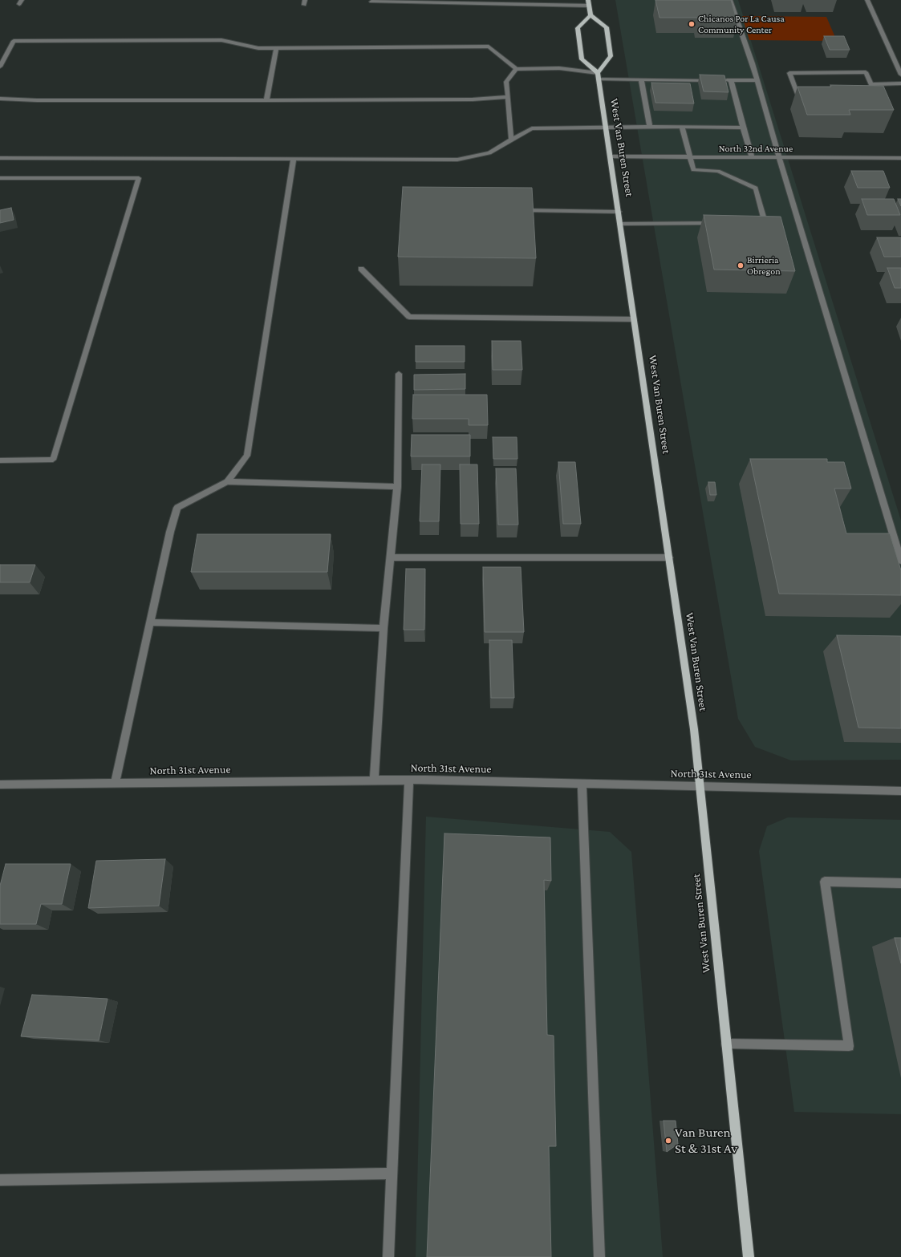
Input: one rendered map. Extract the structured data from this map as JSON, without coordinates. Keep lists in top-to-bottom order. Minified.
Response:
{"streets":{"main road":["West Van Buren Street"],"street":["North 32nd Avenue","North 31st Avenue"]},"crossings":[["West Van Buren Street","North 32nd Avenue"],["West Van Buren Street","North 31st Avenue"]],"places":["Chicanos Por La Causa Community Center","Birrieria Obregon","Van Buren St & 31st Av"]}
